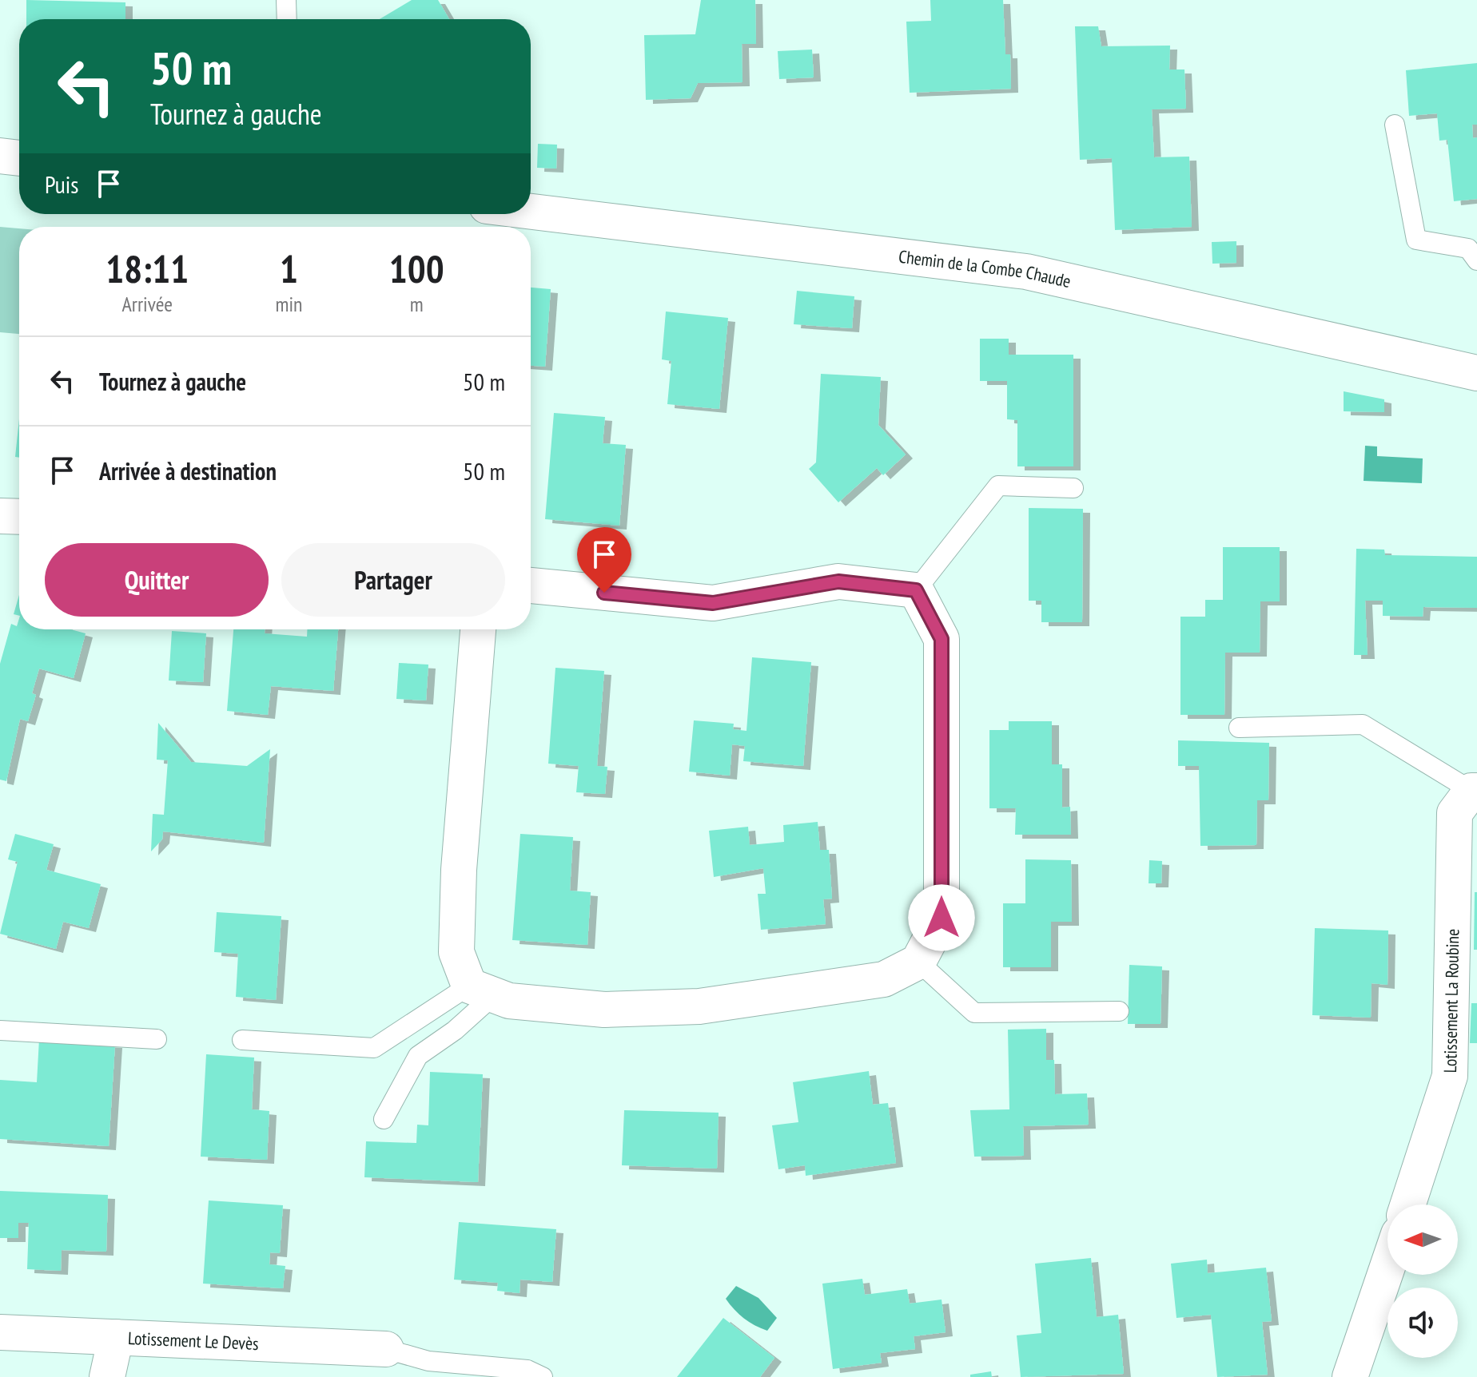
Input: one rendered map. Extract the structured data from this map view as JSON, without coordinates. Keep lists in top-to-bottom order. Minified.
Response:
{"streets":{"street":["Chemin de la Combe Chaude","Lotissement La Roubine","Lotissement Le Devès"]},"north":"left","page":{"turn":["50 m","Tournez à gauche"],"then":"Puis","eta":["18:11","Arrivée","1","min","100","m"],"list":[{"name":"Tournez à gauche","value":"50 m"},{"name":"Arrivée à destination","value":"50 m"}],"buttons":["Quitter","Partager"]}}
